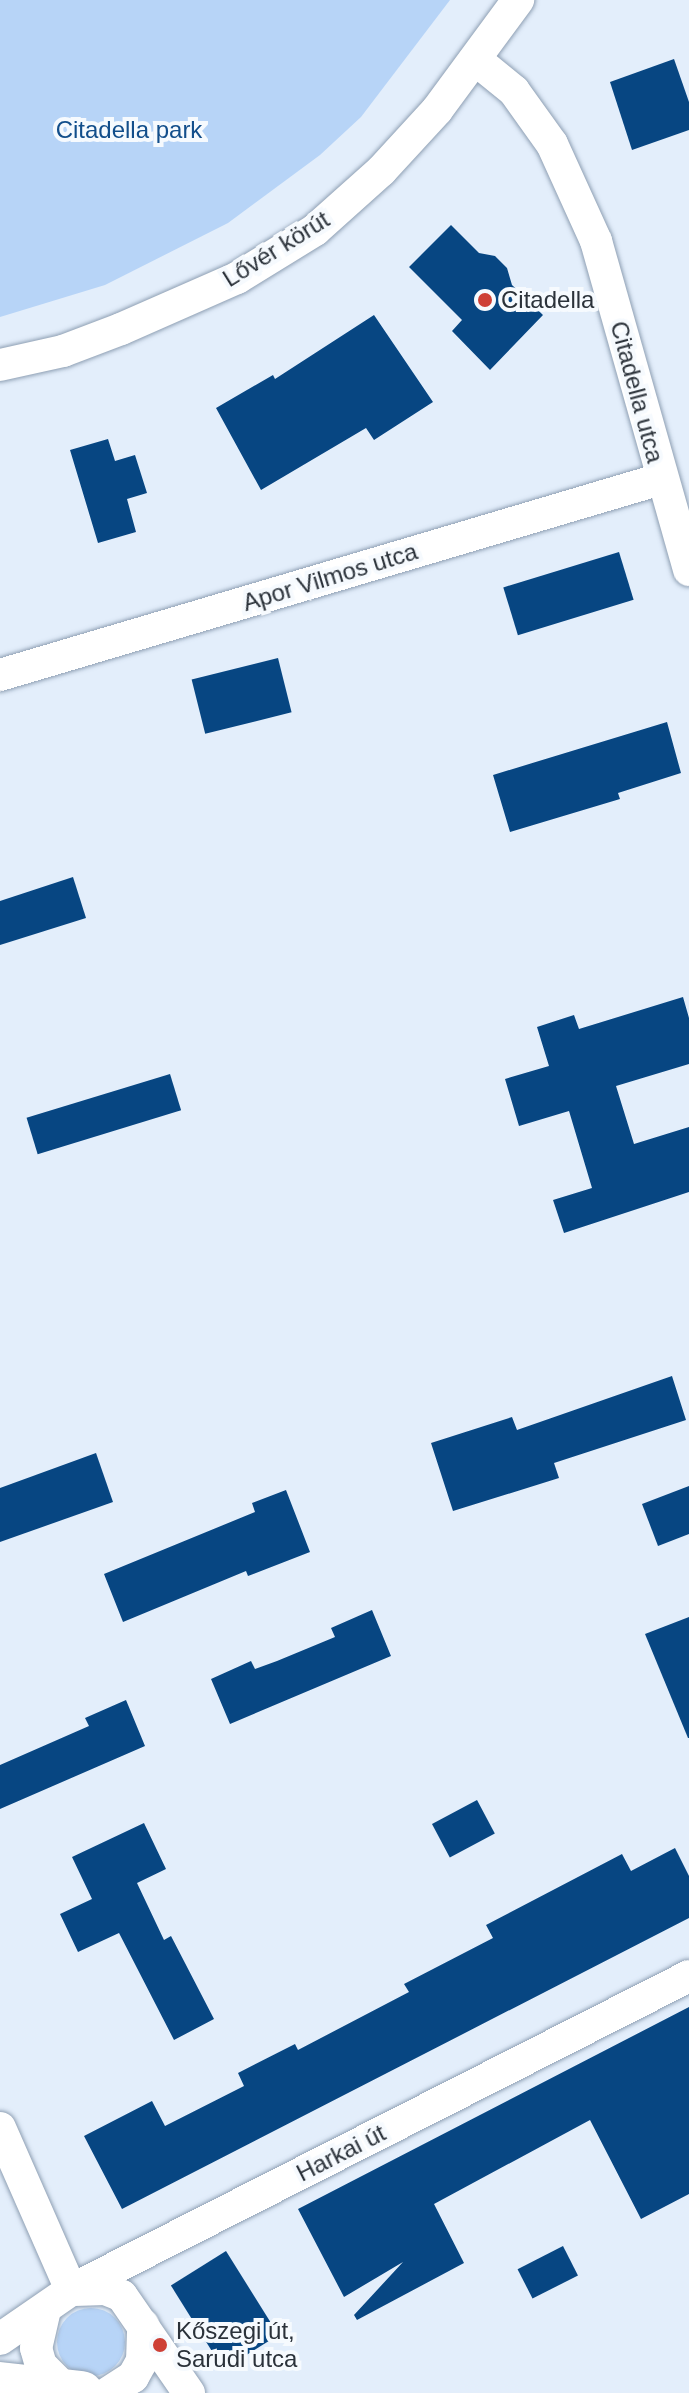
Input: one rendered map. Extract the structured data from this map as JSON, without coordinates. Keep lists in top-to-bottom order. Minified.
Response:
{"streets":{"street":["Lővér körút","Citadella utca","Apor Vilmos utca","Harkai út"]},"crossings":[["Lővér körút","Citadella utca"],["Citadella utca","Apor Vilmos utca"]],"parks":["Citadella park"],"places":["Citadella","Kőszegi út, Sarudi utca"]}
